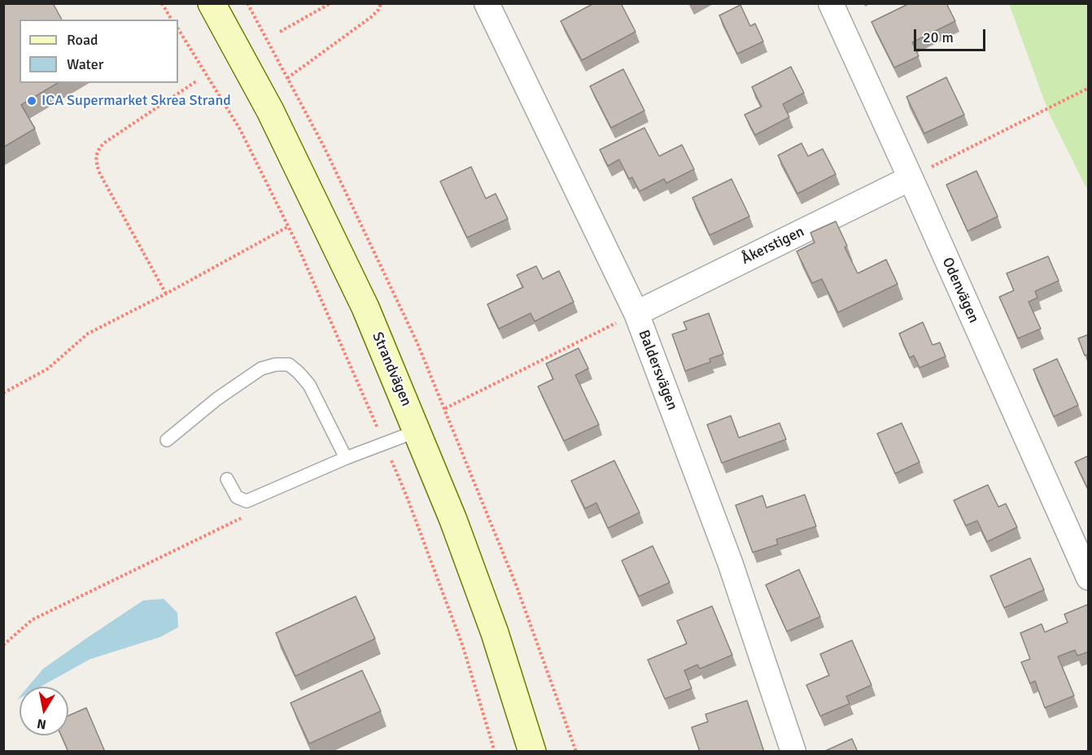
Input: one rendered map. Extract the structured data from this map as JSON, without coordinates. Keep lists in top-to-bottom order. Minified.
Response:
{"streets":{"street":["Åkerstigen","Odenvägen","Strandvägen","Baldersvägen"]},"crossings":[["Åkerstigen","Odenvägen"],["Åkerstigen","Baldersvägen"]],"places":["ICA Supermarket Skrea Strand"],"legend":["Road","Water"],"scale_bar":"20 m","north":"bottom"}
